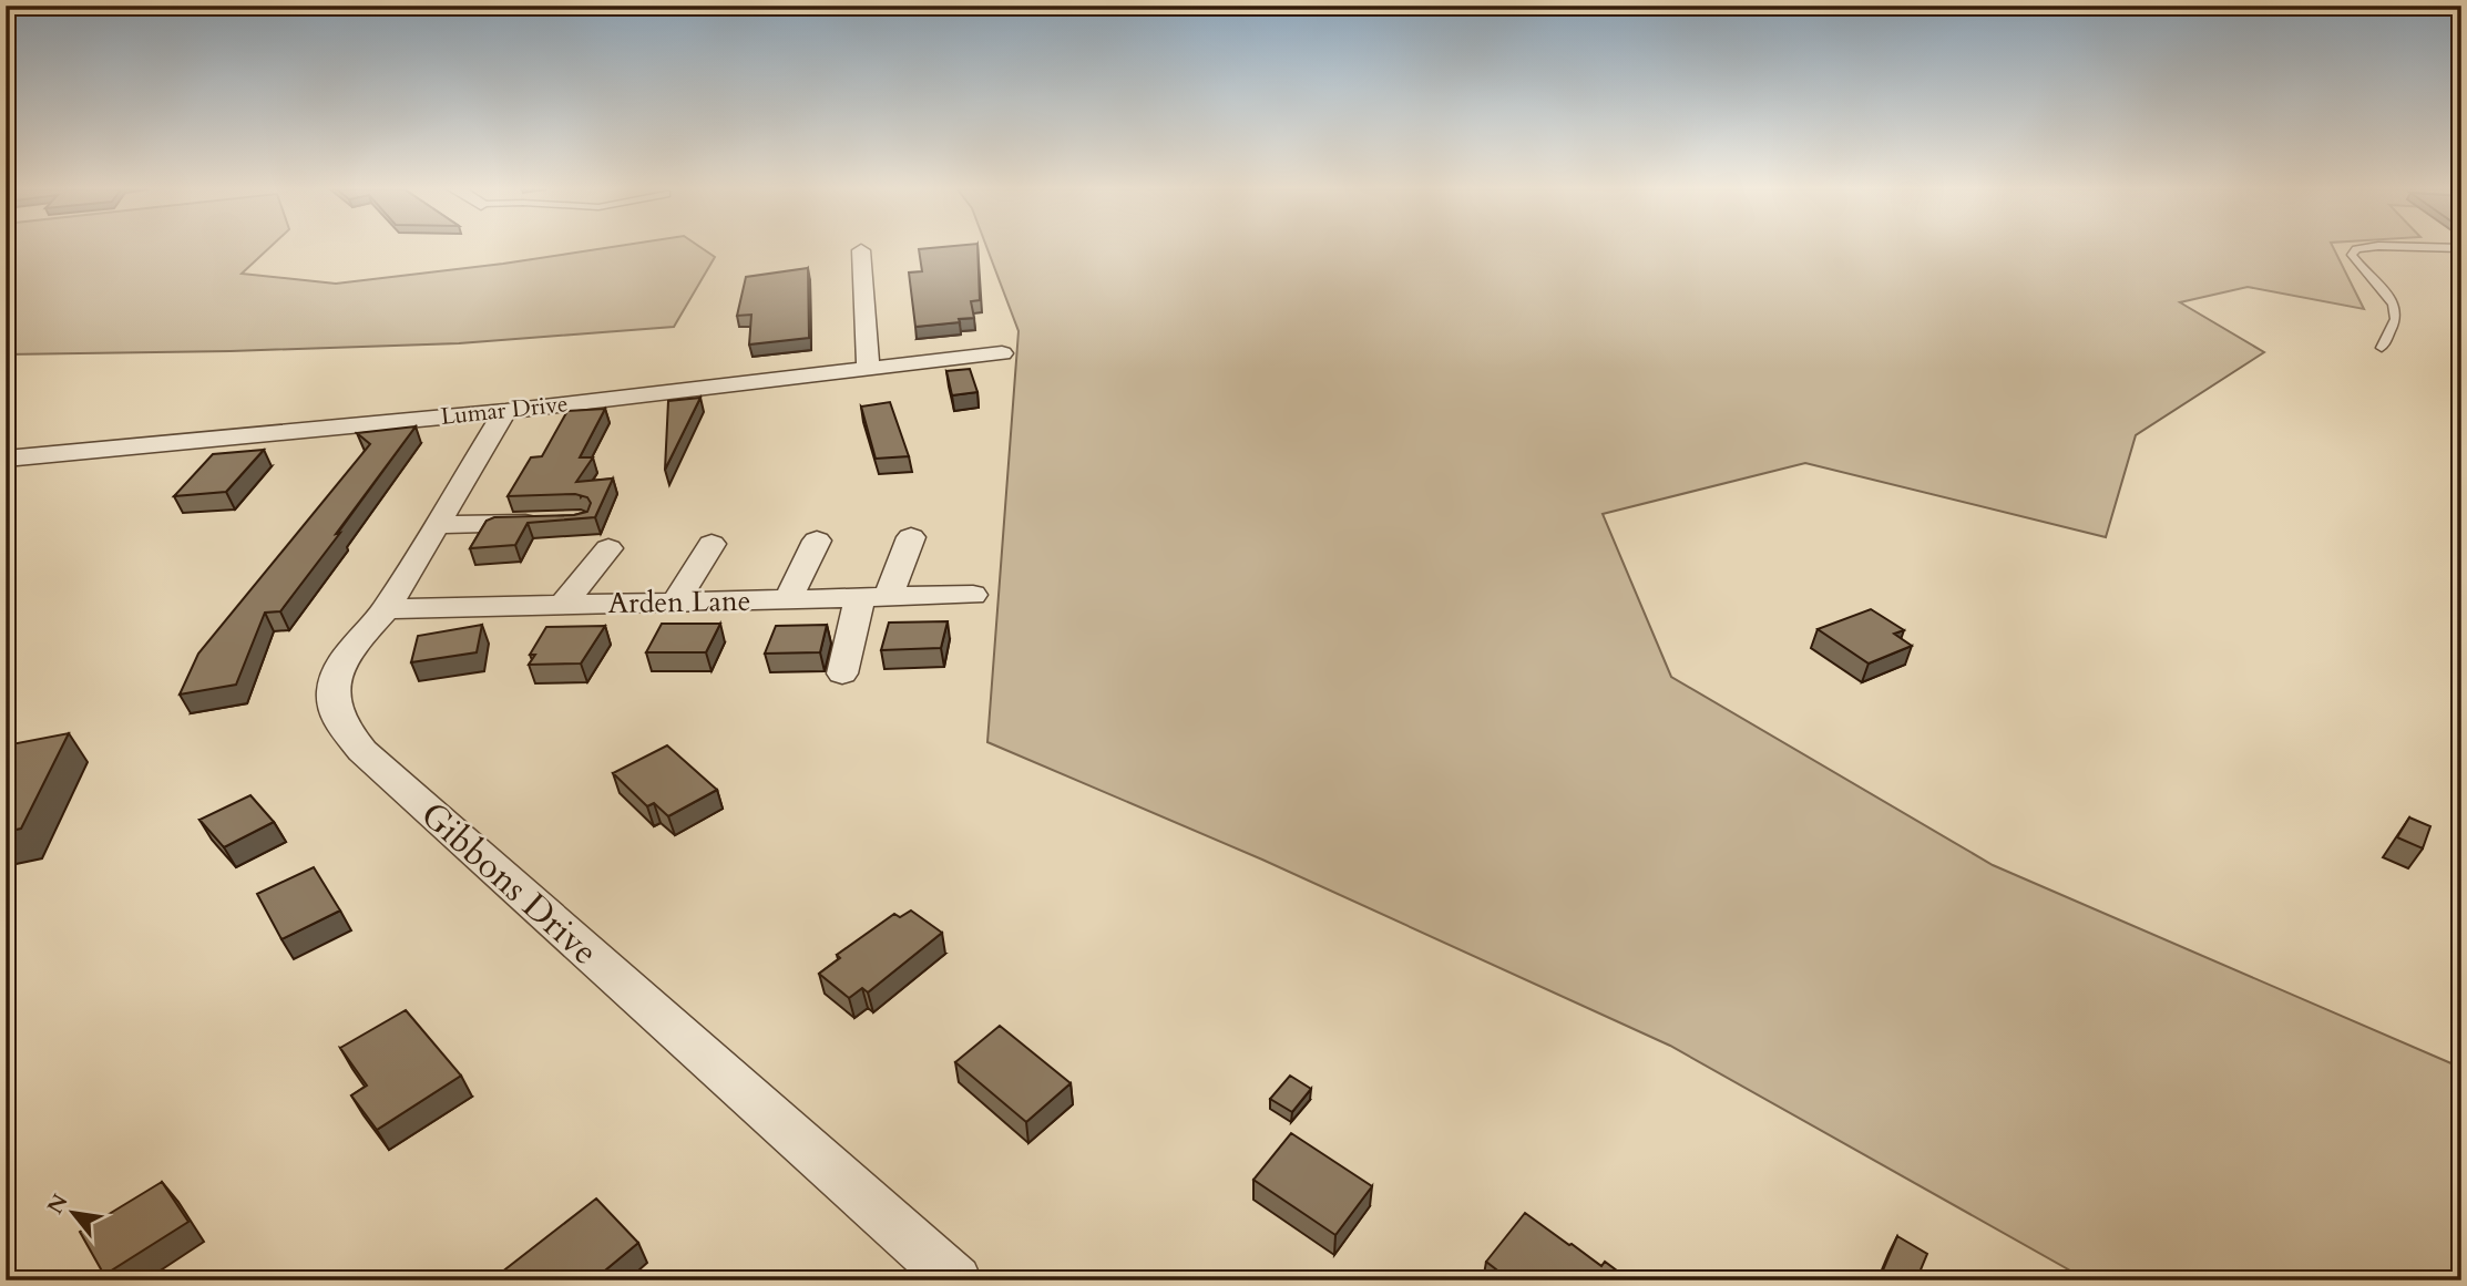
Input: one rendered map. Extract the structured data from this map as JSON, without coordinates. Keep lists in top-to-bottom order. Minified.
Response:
{"streets":{"street":["Lumar Drive","Arden Lane","Gibbons Drive"]},"crossings":[["Lumar Drive","Gibbons Drive"],["Arden Lane","Gibbons Drive"]],"north":"top left"}
